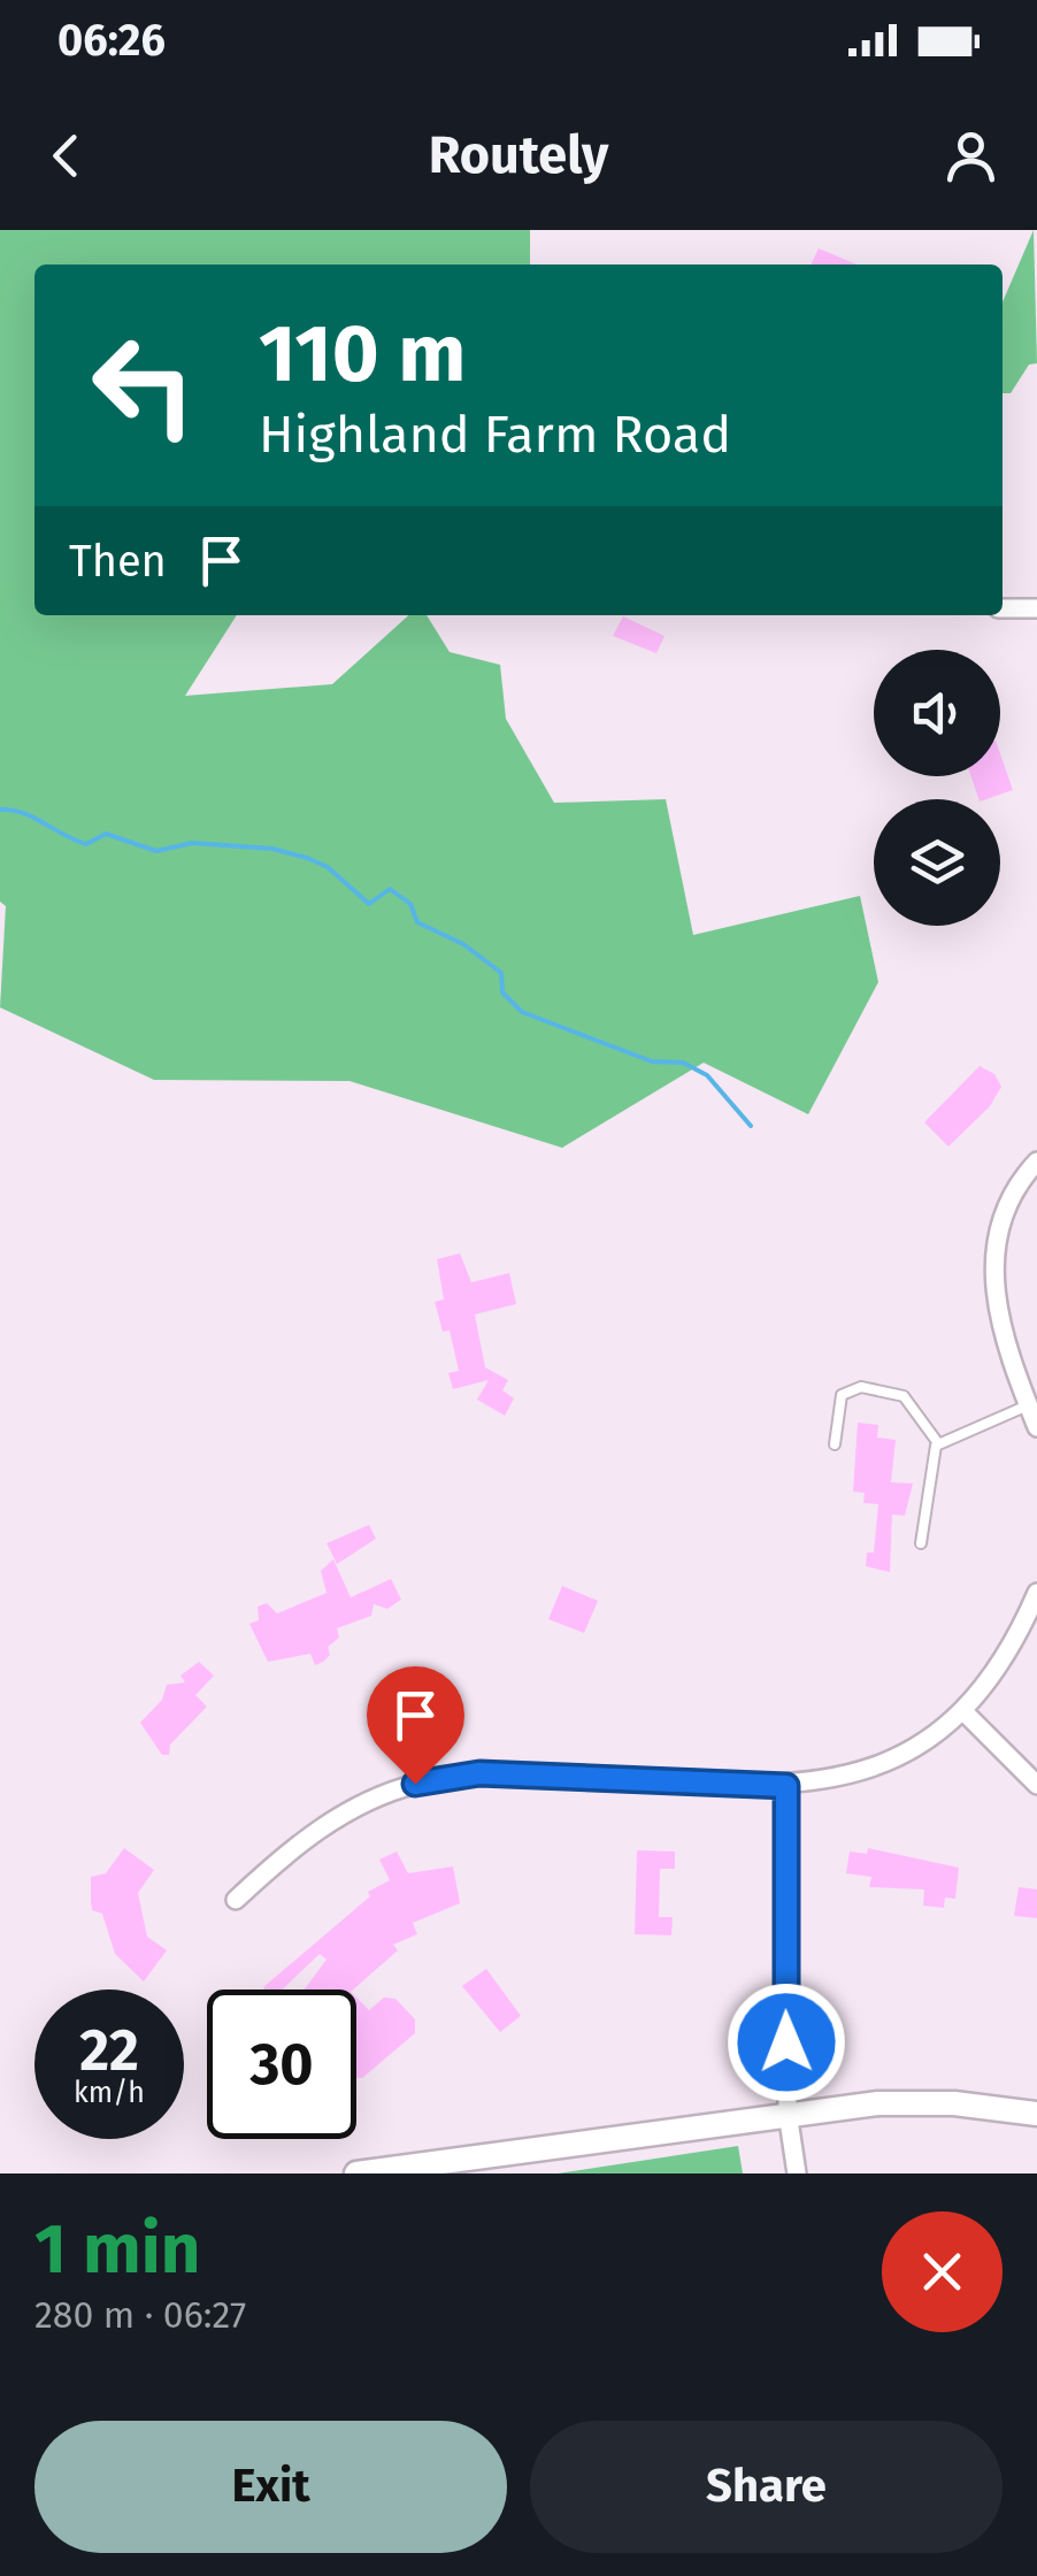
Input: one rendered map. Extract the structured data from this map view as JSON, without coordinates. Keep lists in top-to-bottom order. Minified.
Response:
{"page":{"status":"06:26","header":"Routely","turn":["110 m","Highland Farm Road"],"then":"Then","speed":"22 km/h","limit":"30","heading":["1 min","280 m · 06:27"],"buttons":["Exit","Share"]}}
